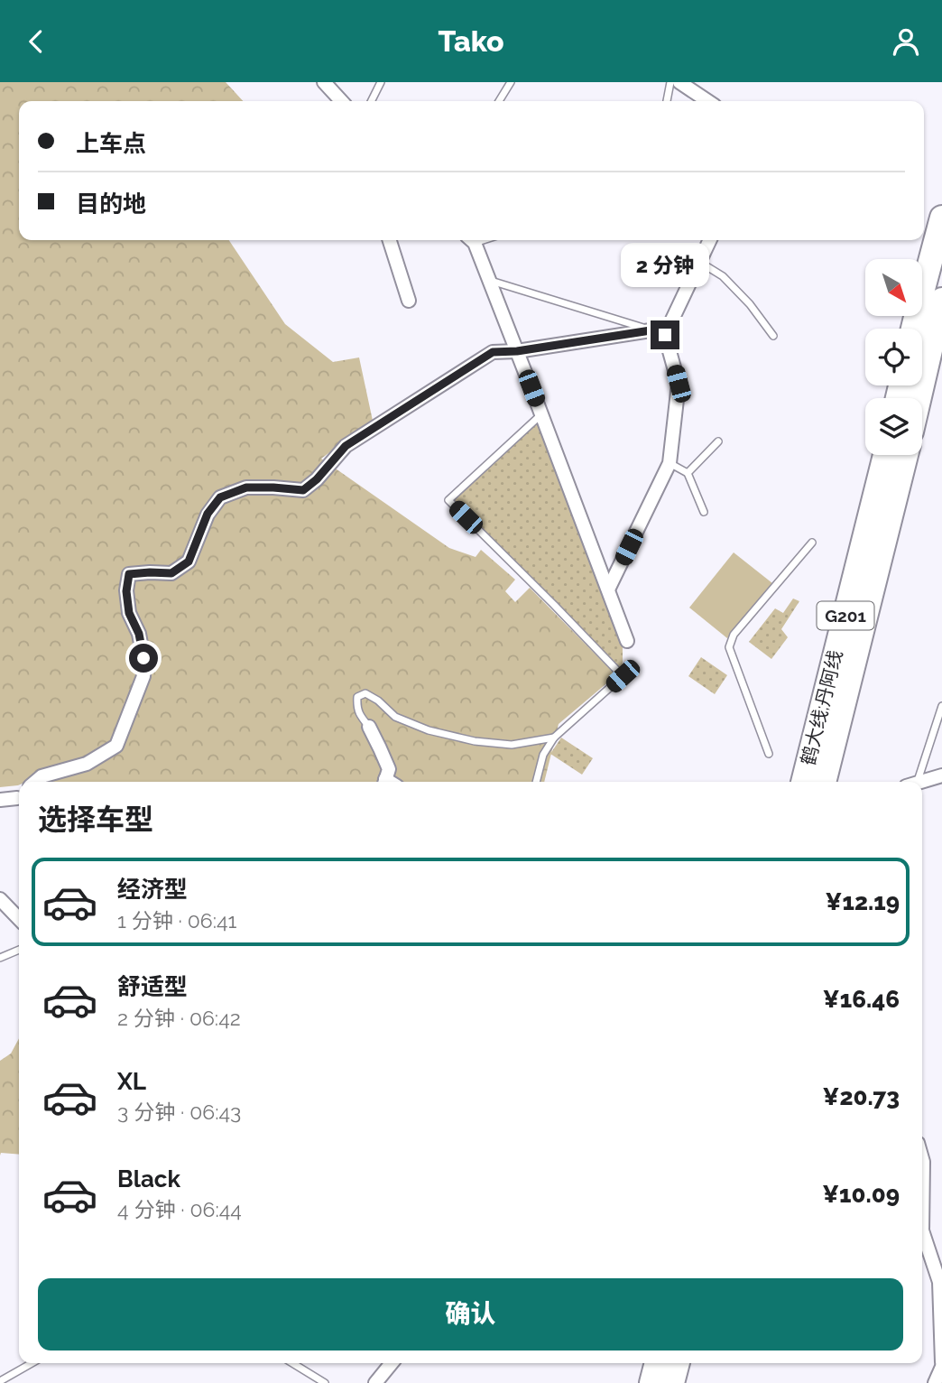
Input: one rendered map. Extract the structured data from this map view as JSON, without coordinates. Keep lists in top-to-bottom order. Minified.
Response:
{"streets":{"highway":["G201","鹤大线;丹阿线"]},"north":"bottom right","page":{"header":"Tako","banner":["上车点","目的地"],"bubble":"2 分钟","heading":"选择车型","list":[{"name":"经济型","note":"1 分钟 · 06:41","value":"¥12.19"},{"name":"舒适型","note":"2 分钟 · 06:42","value":"¥16.46"},{"name":"XL","note":"3 分钟 · 06:43","value":"¥20.73"},{"name":"Black","note":"4 分钟 · 06:44","value":"¥10.09"}],"buttons":"确认"}}
